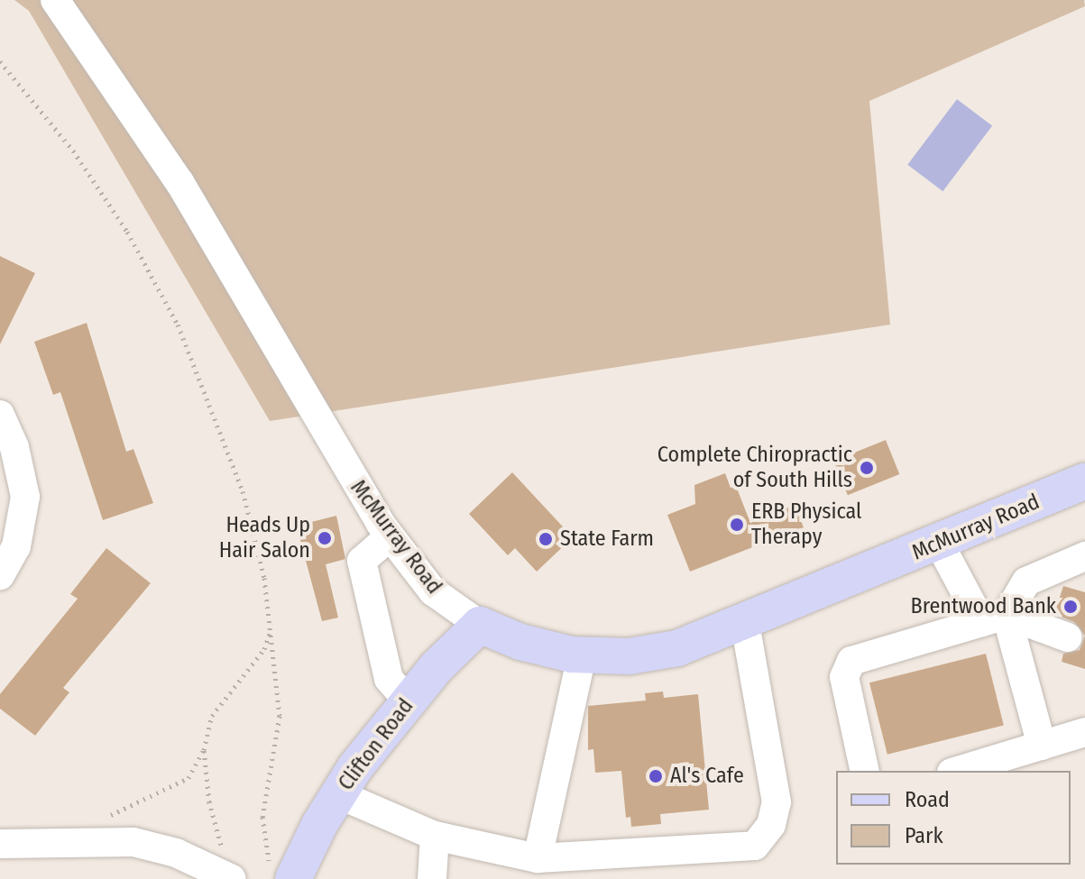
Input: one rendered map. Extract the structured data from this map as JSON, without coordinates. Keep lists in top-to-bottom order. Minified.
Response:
{"streets":{"main road":["McMurray Road","Clifton Road"]},"crossings":[["McMurray Road","Clifton Road"]],"places":["Complete Chiropractic of South Hills","ERB Physical Therapy","Heads Up Hair Salon","State Farm","Brentwood Bank","Al's Cafe"],"legend":["Road","Park"]}
